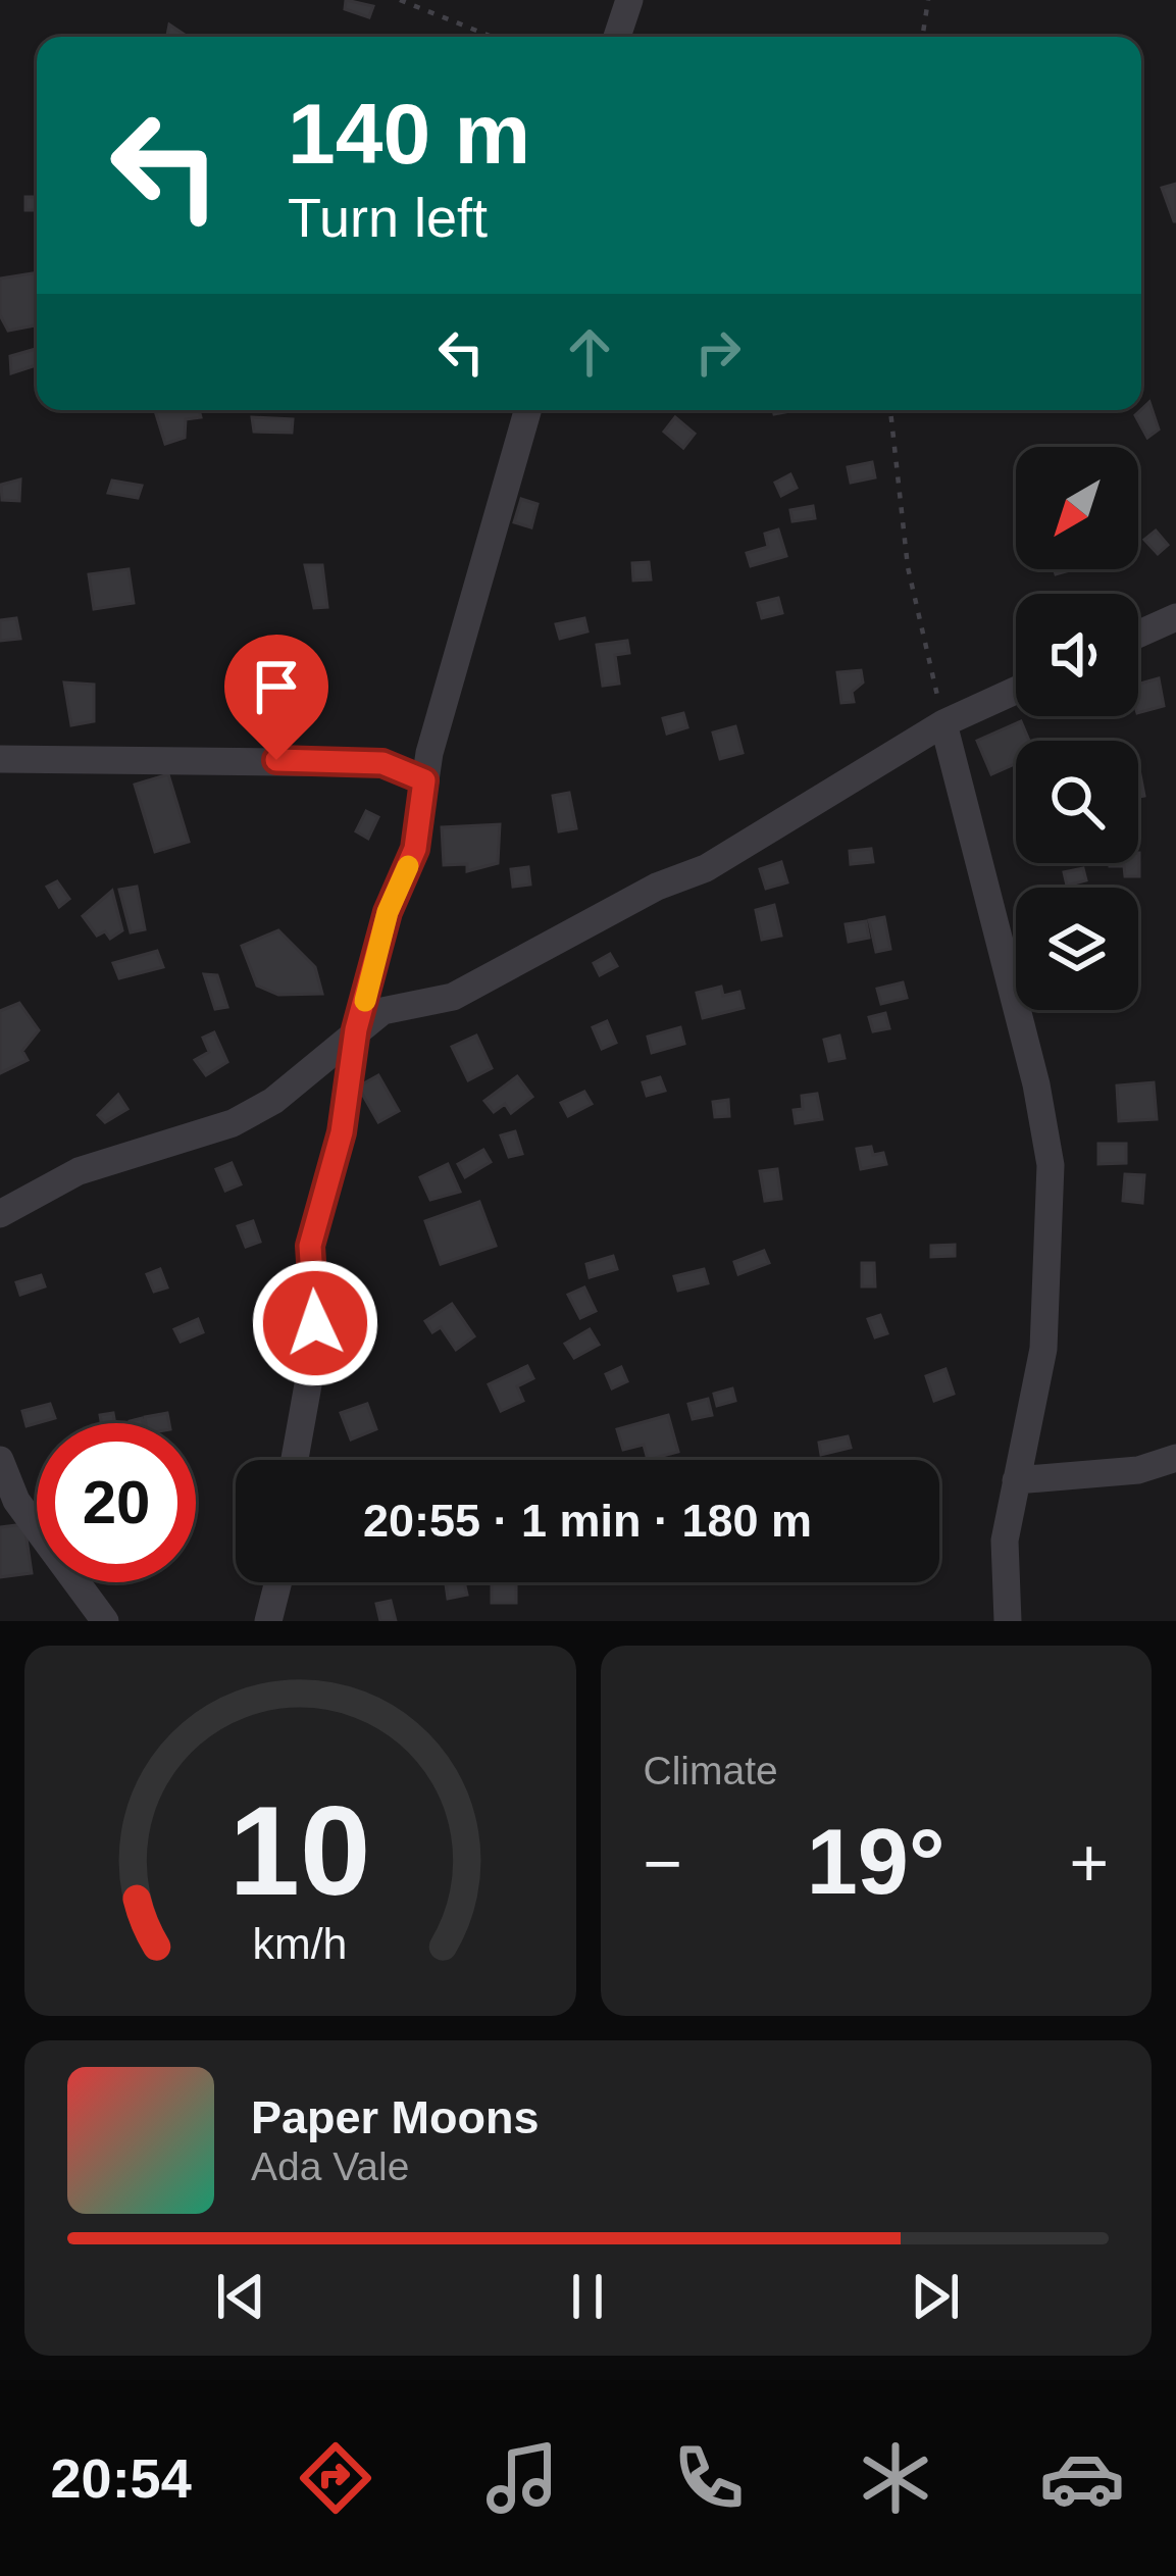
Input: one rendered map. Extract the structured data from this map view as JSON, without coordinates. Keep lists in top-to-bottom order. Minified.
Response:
{"north":"bottom left","page":{"turn":["140 m","Turn left"],"limit":"20","trip":"20:55 · 1 min · 180 m","tile":"Climate","heat":["−","19°","+"],"song":["Paper Moons","Ada Vale"],"tabs":"20:54","gauge":["10","km/h"]}}
